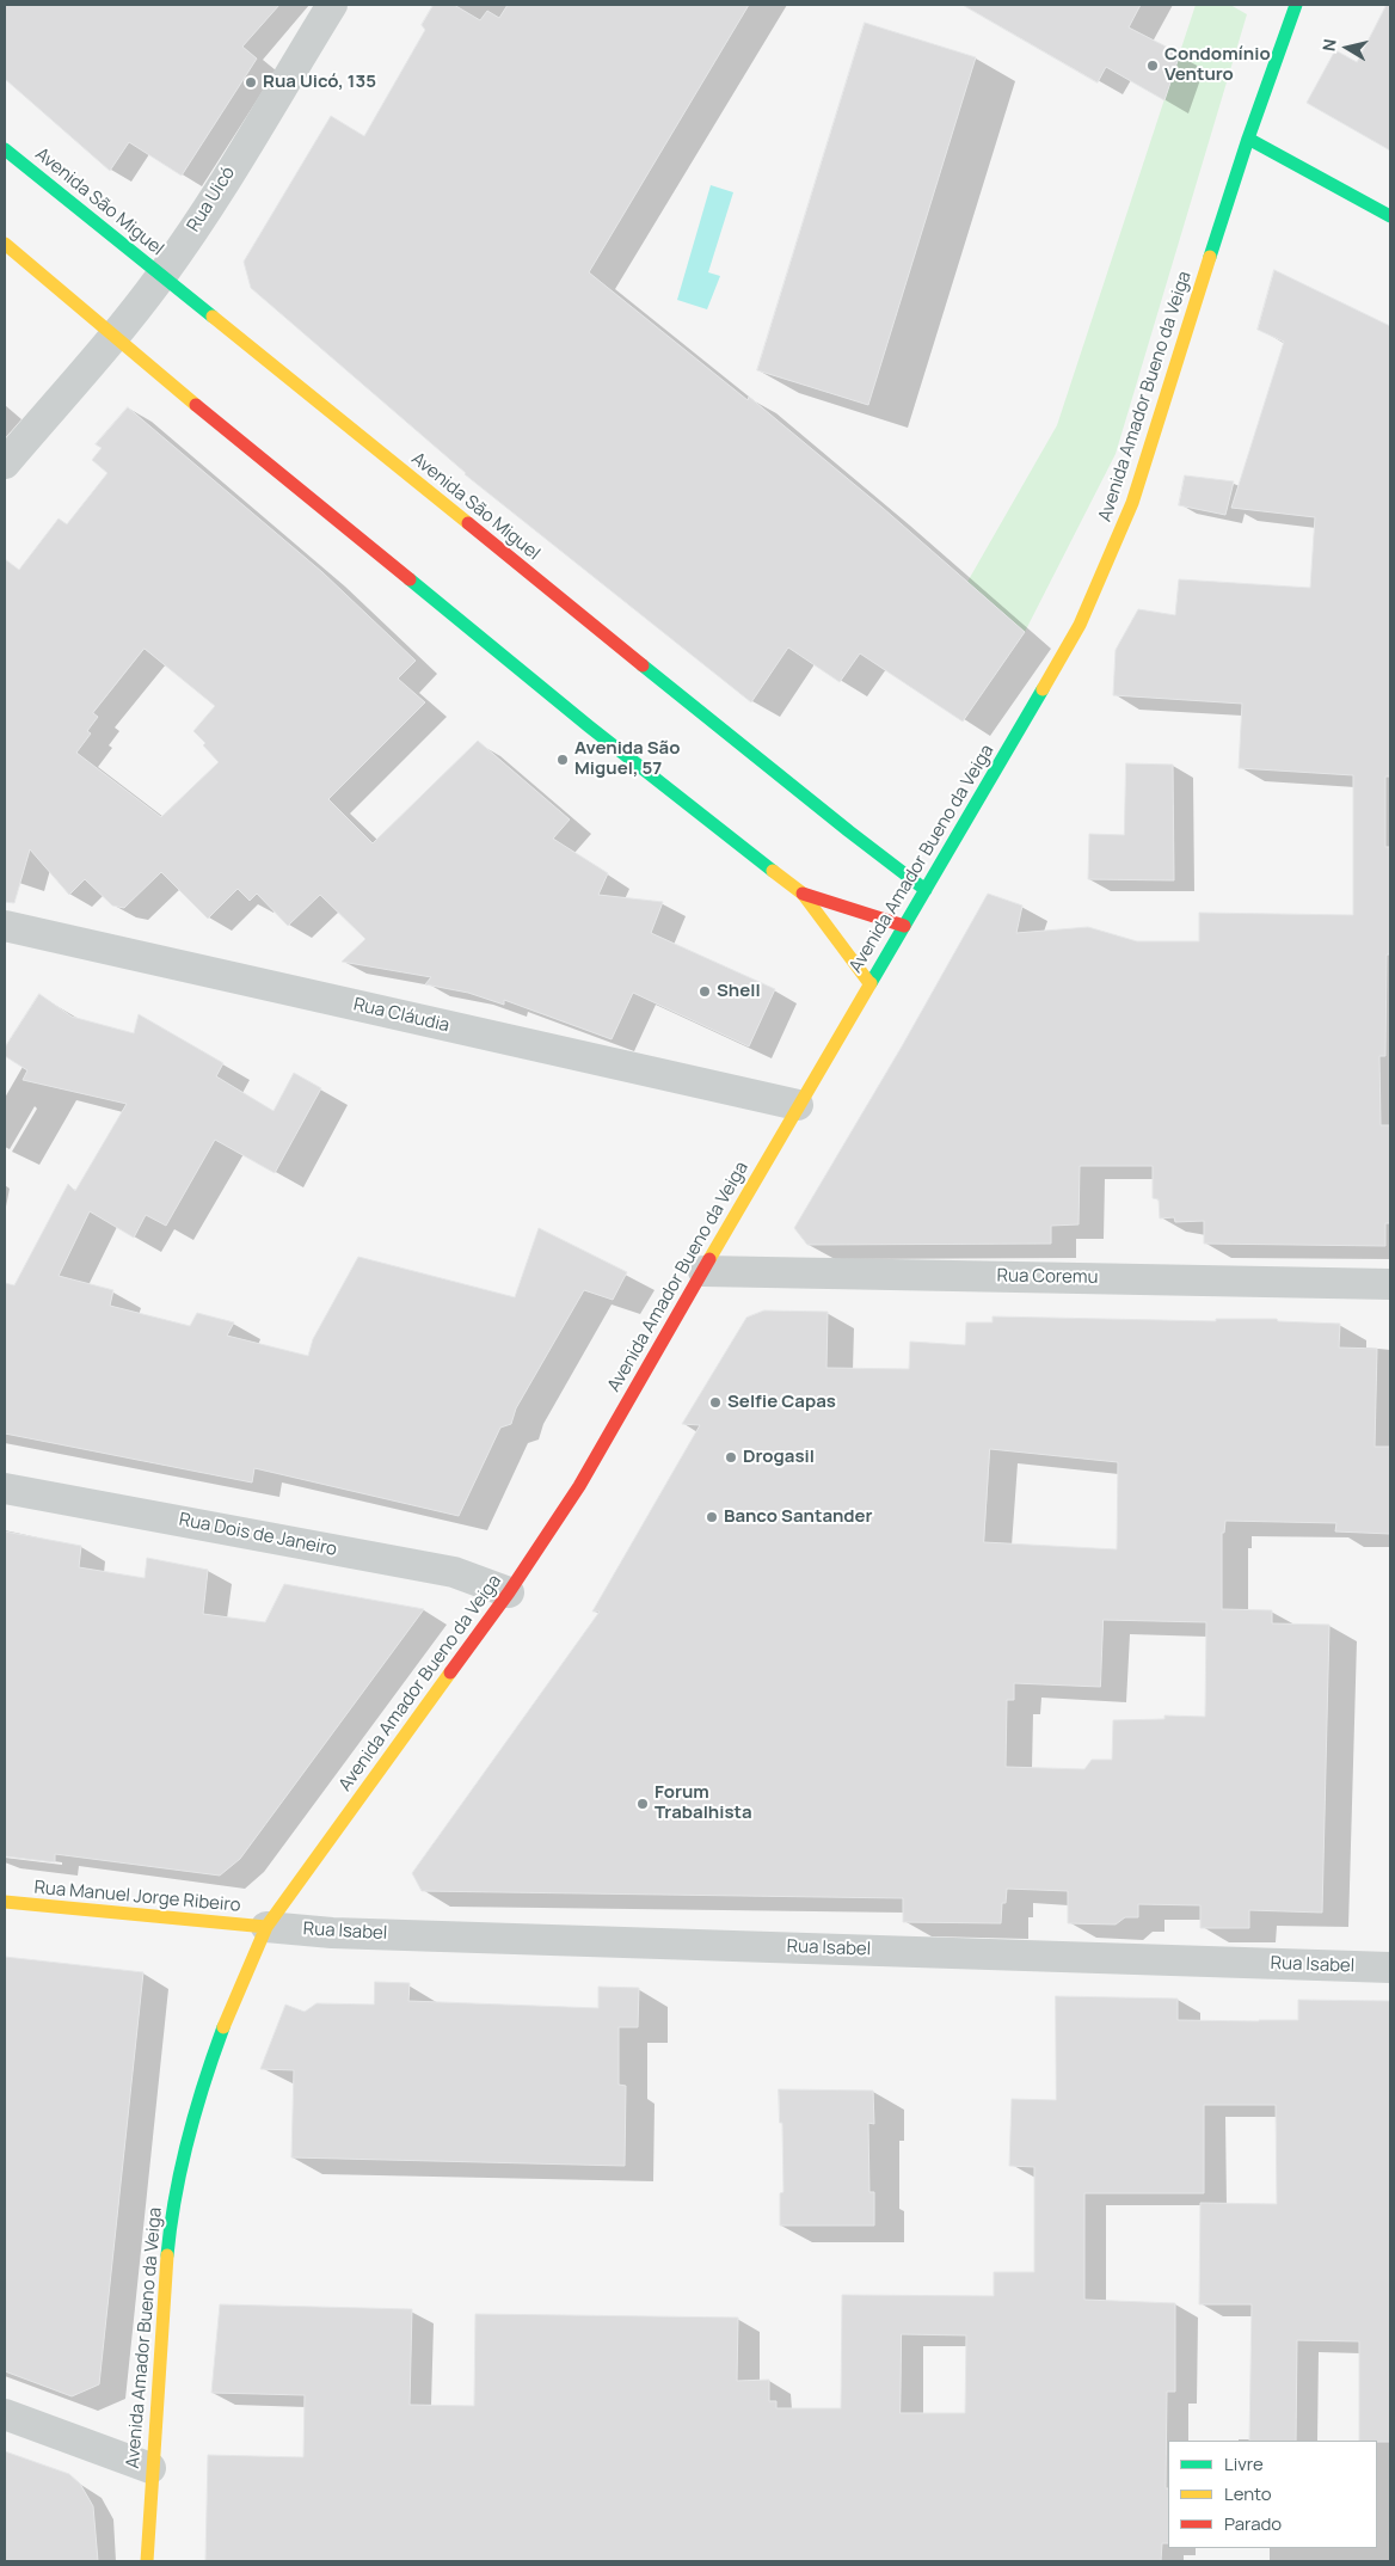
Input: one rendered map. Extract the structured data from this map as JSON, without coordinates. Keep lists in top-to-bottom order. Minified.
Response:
{"streets":{"main road":["Avenida São Miguel","Avenida Amador Bueno da Veiga","Rua Manuel Jorge Ribeiro"],"street":["Rua Uicó","Rua Cláudia","Rua Coremu","Rua Dois de Janeiro","Rua Isabel"]},"crossings":[["Rua Uicó","Avenida São Miguel"],["Avenida São Miguel","Avenida Amador Bueno da Veiga"],["Avenida Amador Bueno da Veiga","Rua Cláudia"],["Avenida Amador Bueno da Veiga","Rua Coremu"],["Avenida Amador Bueno da Veiga","Rua Dois de Janeiro"],["Avenida Amador Bueno da Veiga","Rua Manuel Jorge Ribeiro"],["Avenida Amador Bueno da Veiga","Rua Isabel"],["Rua Manuel Jorge Ribeiro","Rua Isabel"]],"places":["Condomínio Venturo","Rua Uicó, 135","Avenida São Miguel, 57","Shell","Selfie Capas","Drogasil","Banco Santander","Forum Trabalhista"],"legend":["Livre","Lento","Parado"],"north":"left"}
